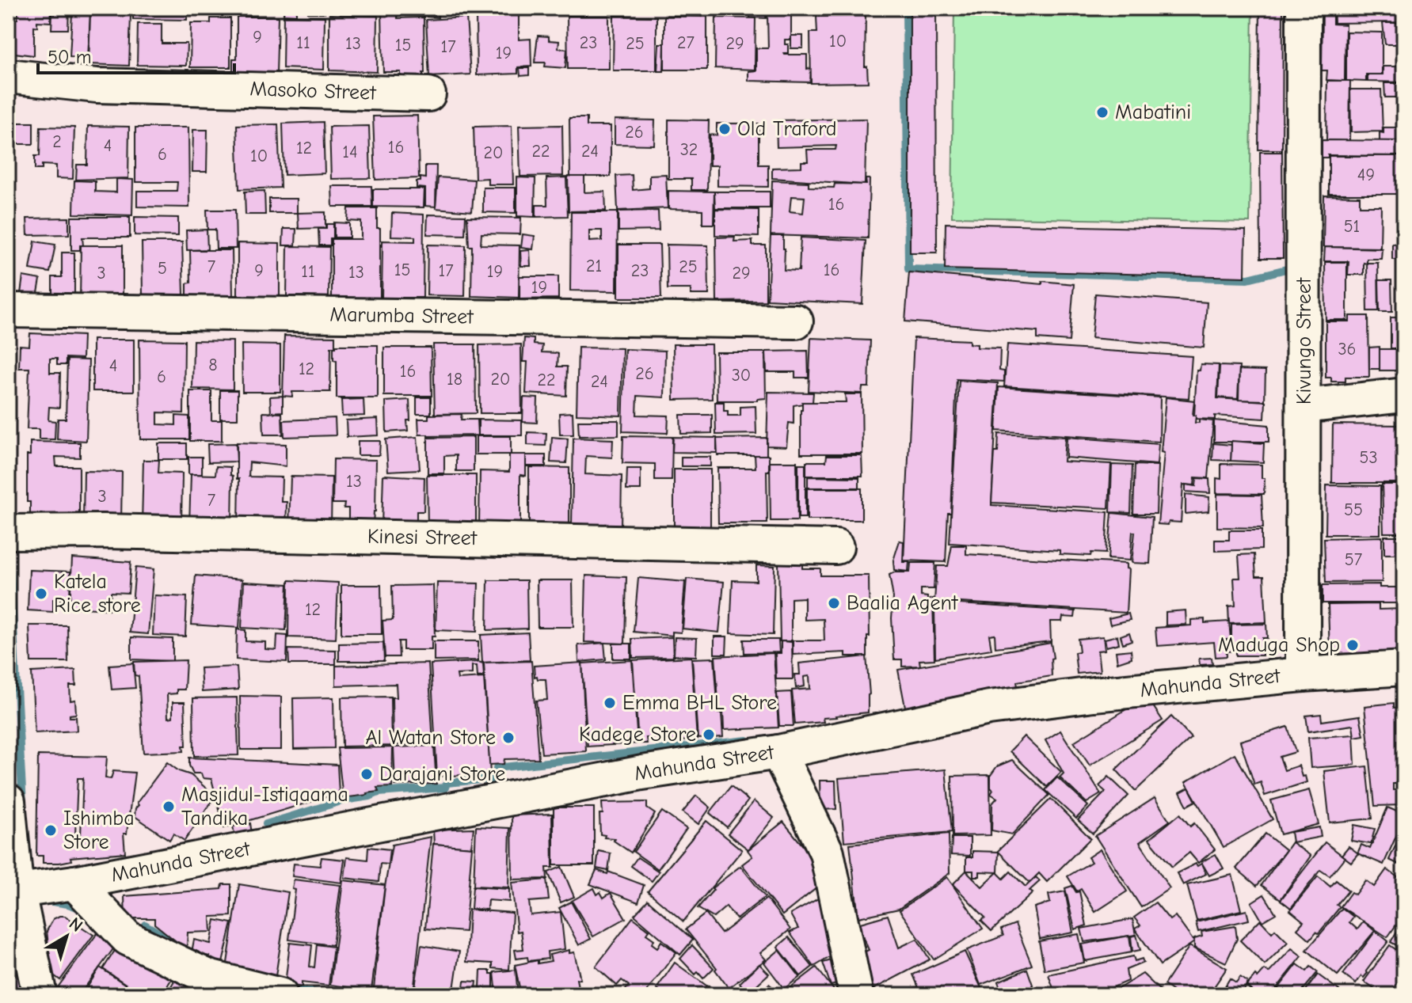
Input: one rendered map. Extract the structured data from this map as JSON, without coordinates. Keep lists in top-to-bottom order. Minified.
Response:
{"streets":{"street":["Masoko Street","Marumba Street","Kivungo Street","Kinesi Street","Mahunda Street"]},"crossings":[["Kivungo Street","Mahunda Street"]],"places":["Mabatini","Old Traford","Katela Rice store","Baalia Agent","Maduga Shop","Emma BHL Store","Kadege Store","Al Watan Store","Darajani Store","Masjidul-Istiqaama Tandika","Ishimba Store"],"house_numbers":["9","10","11","23","27","13","25","29","15","17","19","26","2","4","16","12","32","22","24","14","20","6","10","49","16","51","21","7","25","5","15","16","9","17","23","11","19","13","3","29","19","36","8","4","12","16","26","30","6","18","20","22","24","53","13","3","7","55","57","12"],"scale_bar":"50 m","north":"top right"}
